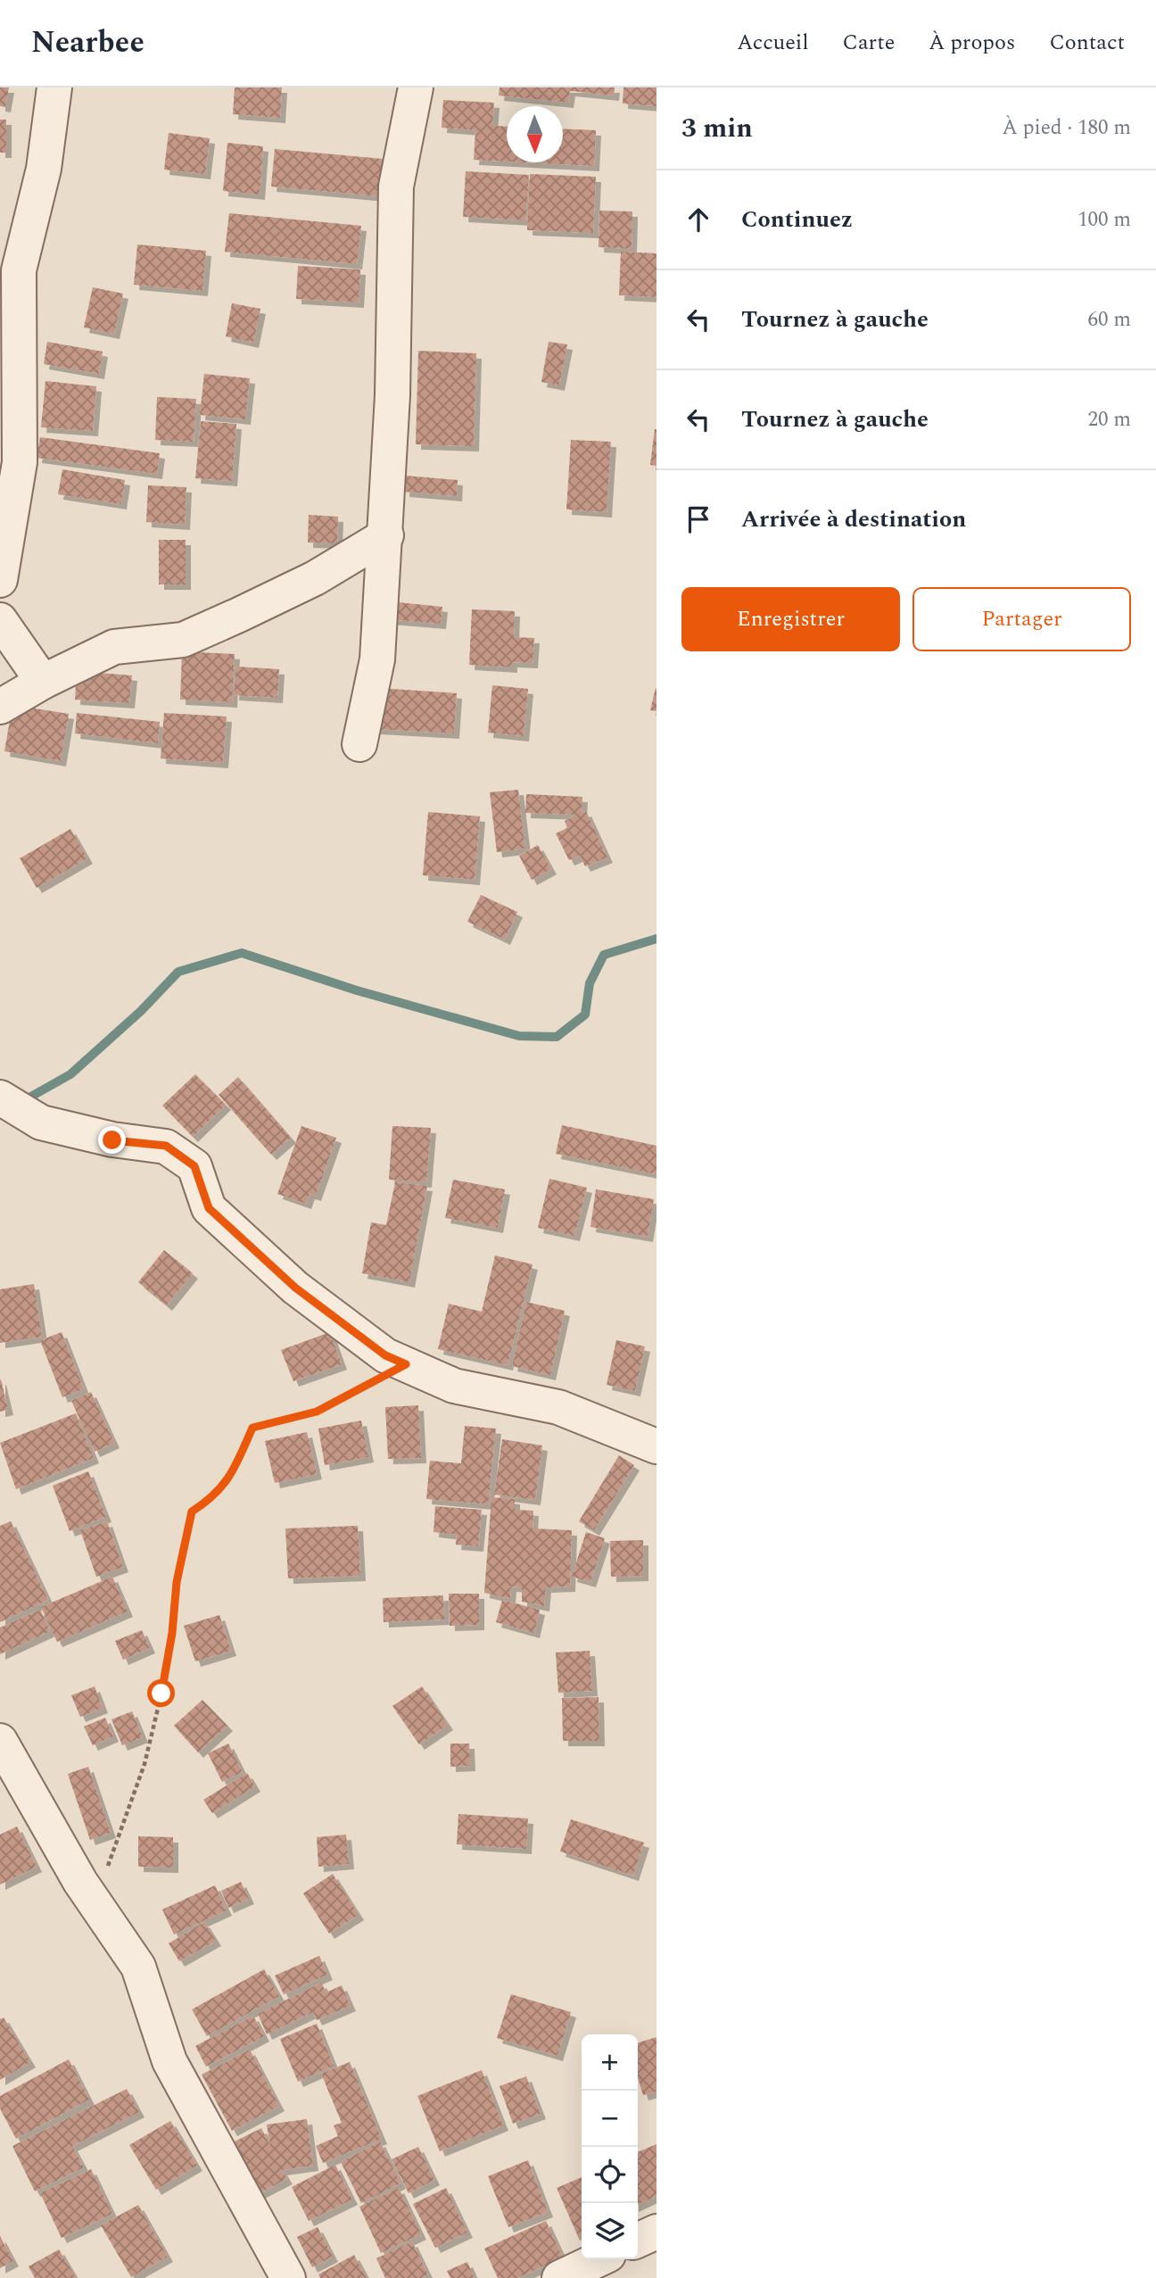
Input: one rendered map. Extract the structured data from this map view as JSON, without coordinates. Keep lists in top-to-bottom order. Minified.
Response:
{"north":"bottom","page":{"header":"Nearbee","nav":["Accueil","Carte","À propos","Contact"],"heading":["3 min","À pied · 180 m"],"list":[["Continuez","100 m"],["Tournez à gauche","60 m"],["Tournez à gauche","20 m"],"Arrivée à destination"],"buttons":["Enregistrer","Partager"],"map_buttons":["+","−"]}}
